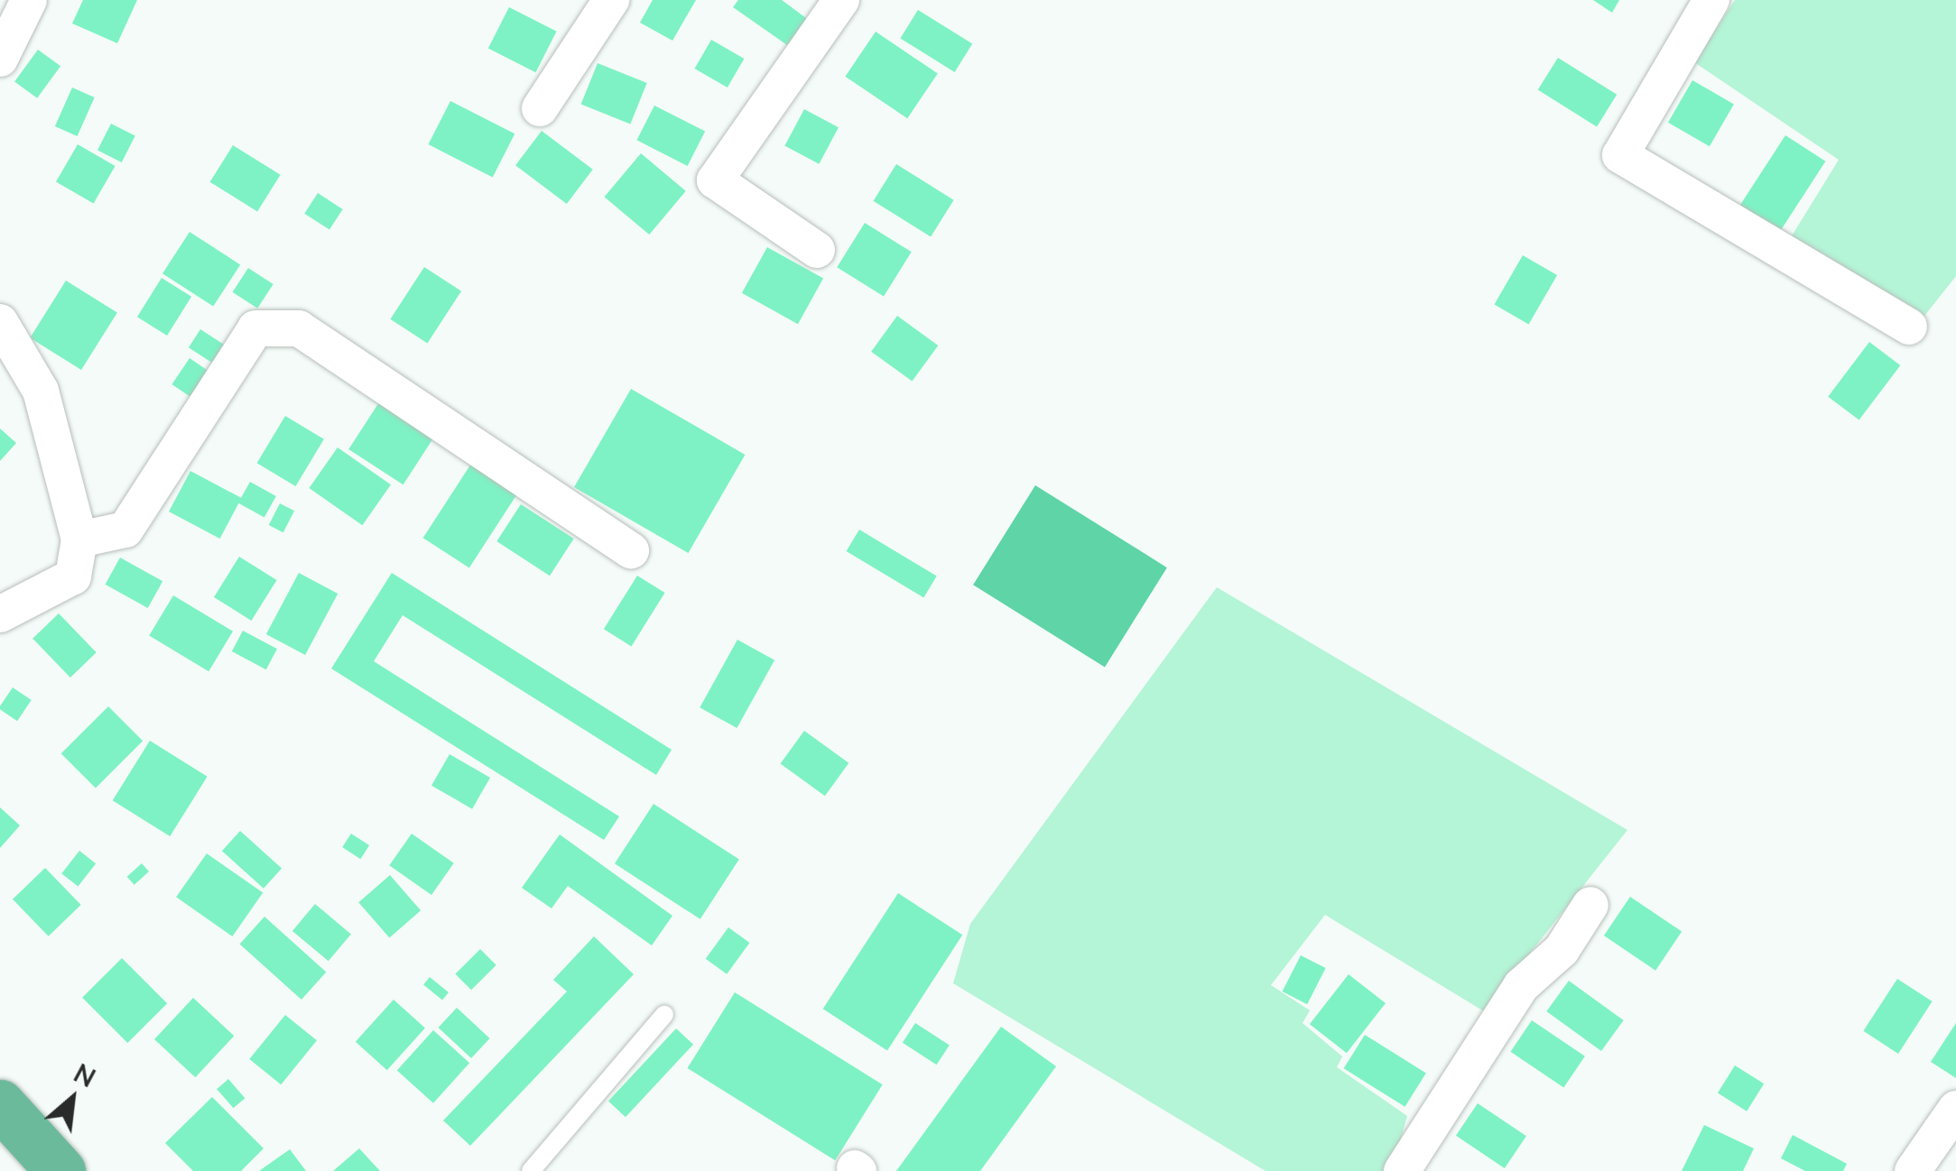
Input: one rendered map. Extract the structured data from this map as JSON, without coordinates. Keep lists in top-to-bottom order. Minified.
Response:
{"north":"top right"}
